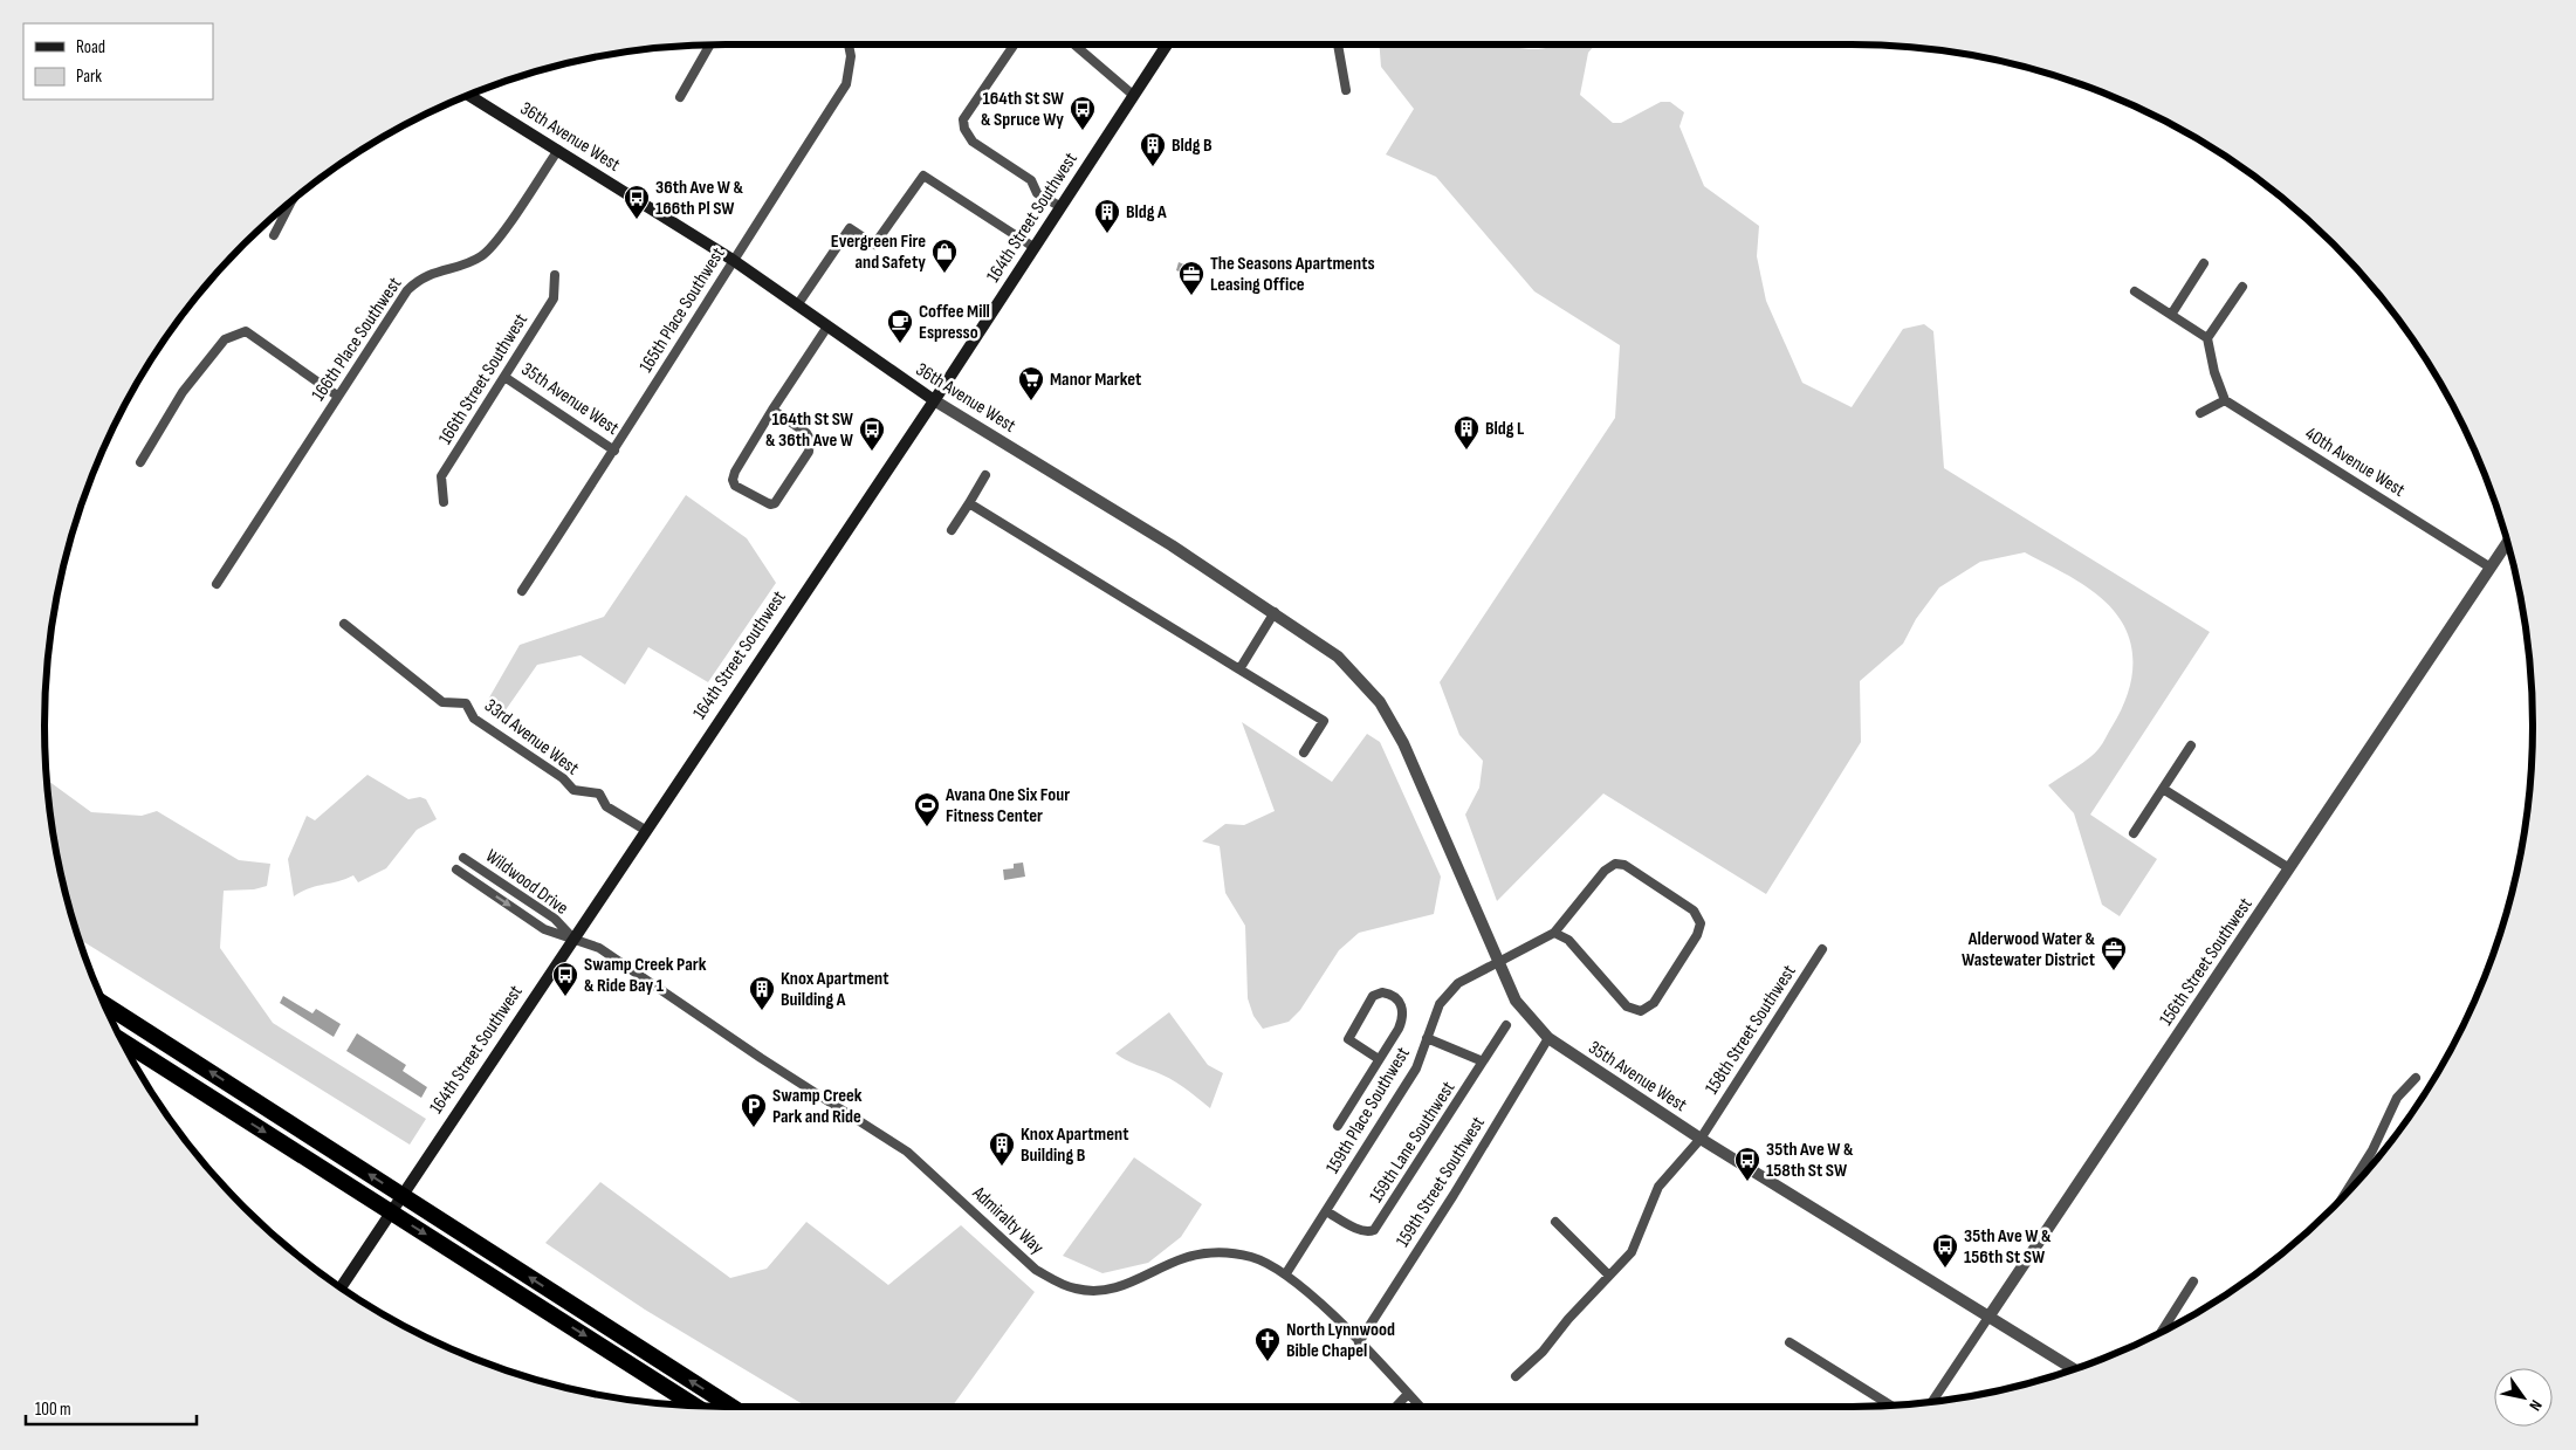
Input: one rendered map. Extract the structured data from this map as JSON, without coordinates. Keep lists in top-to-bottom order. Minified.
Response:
{"streets":{"main road":["36th Avenue West","164th Street Southwest"],"street":["165th Place Southwest","166th Place Southwest","166th Street Southwest","35th Avenue West","40th Avenue West","33rd Avenue West","Wildwood Drive","156th Street Southwest","158th Street Southwest","159th Place Southwest","159th Lane Southwest","159th Street Southwest","Admiralty Way"]},"crossings":[["36th Avenue West","164th Street Southwest"],["36th Avenue West","165th Place Southwest"],["36th Avenue West","166th Place Southwest"],["36th Avenue West","35th Avenue West"],["164th Street Southwest","33rd Avenue West"],["164th Street Southwest","Wildwood Drive"],["164th Street Southwest","Admiralty Way"],["165th Place Southwest","35th Avenue West"],["166th Street Southwest","35th Avenue West"],["35th Avenue West","156th Street Southwest"],["35th Avenue West","158th Street Southwest"],["35th Avenue West","159th Place Southwest"],["35th Avenue West","159th Street Southwest"],["40th Avenue West","156th Street Southwest"],["Wildwood Drive","Admiralty Way"],["159th Place Southwest","159th Lane Southwest"],["159th Place Southwest","Admiralty Way"],["159th Street Southwest","Admiralty Way"]],"places":{"bus stop":["164th St SW & Spruce Wy","36th Ave W & 166th Pl SW","164th St SW & 36th Ave W","Swamp Creek Park & Ride Bay 1","35th Ave W & 158th St SW","35th Ave W & 156th St SW"],"building":["Bldg B","Bldg A","Bldg L","Knox Apartment Building A","Knox Apartment Building B"],"shop":["Evergreen Fire and Safety"],"office":["The Seasons Apartments Leasing Office","Alderwood Water & Wastewater District"],"cafe":["Coffee Mill Espresso"],"supermarket":["Manor Market"],"sports":["Avana One Six Four Fitness Center"],"parking":["Swamp Creek Park and Ride"],"church":["North Lynnwood Bible Chapel"]},"legend":["Road","Park"],"scale_bar":"100 m","north":"bottom right"}
